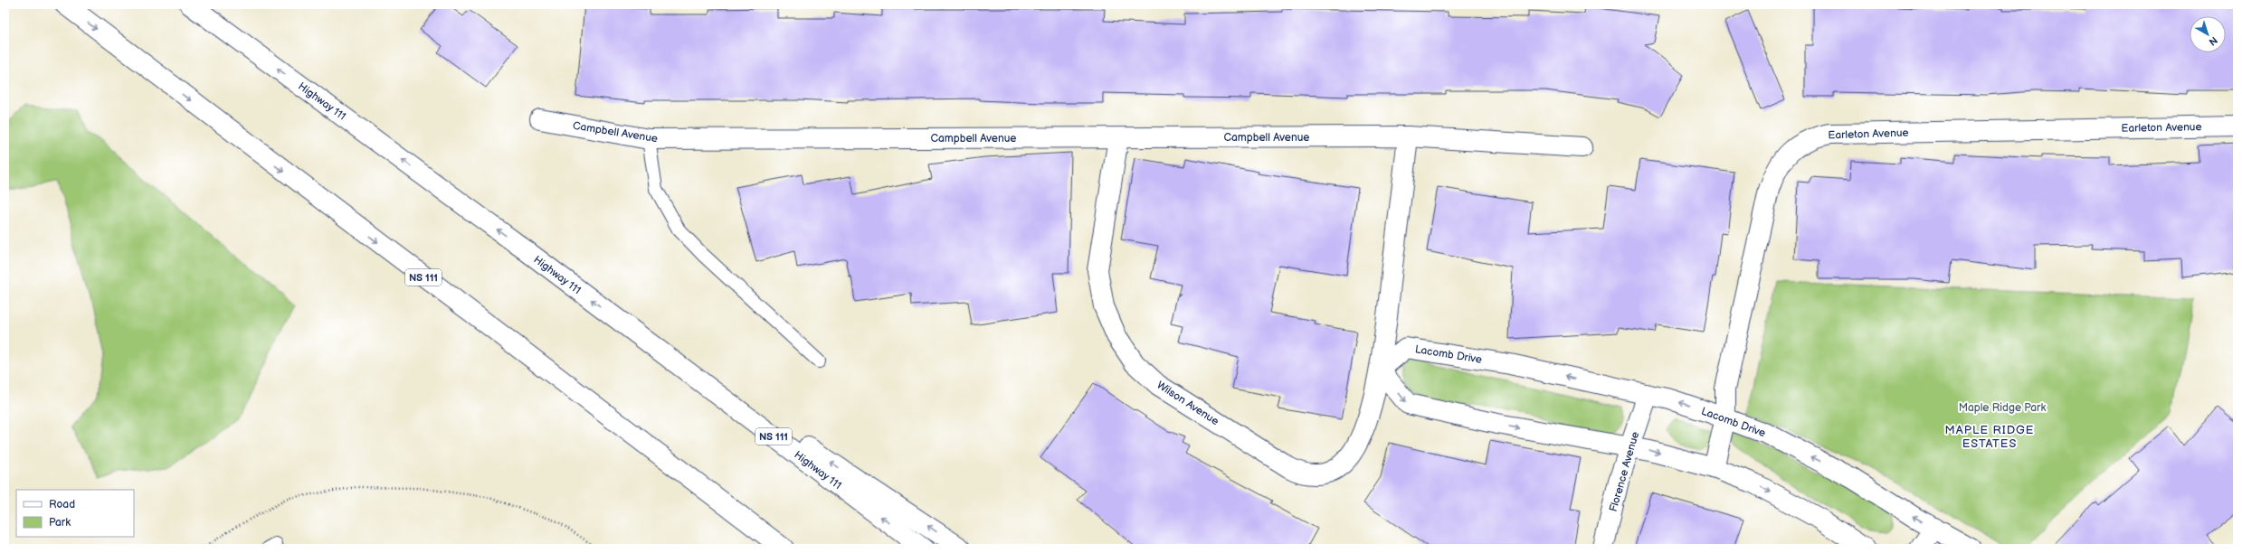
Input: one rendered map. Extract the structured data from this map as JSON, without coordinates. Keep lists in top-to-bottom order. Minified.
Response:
{"streets":{"main road":["Highway 111","Earleton Avenue","Campbell Avenue","NS 111","Lacomb Drive","Wilson Avenue","Florence Avenue"]},"crossings":[["Earleton Avenue","Lacomb Drive"],["Campbell Avenue","Wilson Avenue"],["Lacomb Drive","Wilson Avenue"],["Lacomb Drive","Florence Avenue"]],"districts":["MAPLE RIDGE ESTATES"],"parks":["Maple Ridge Park"],"legend":["Road","Park"],"north":"bottom right"}
